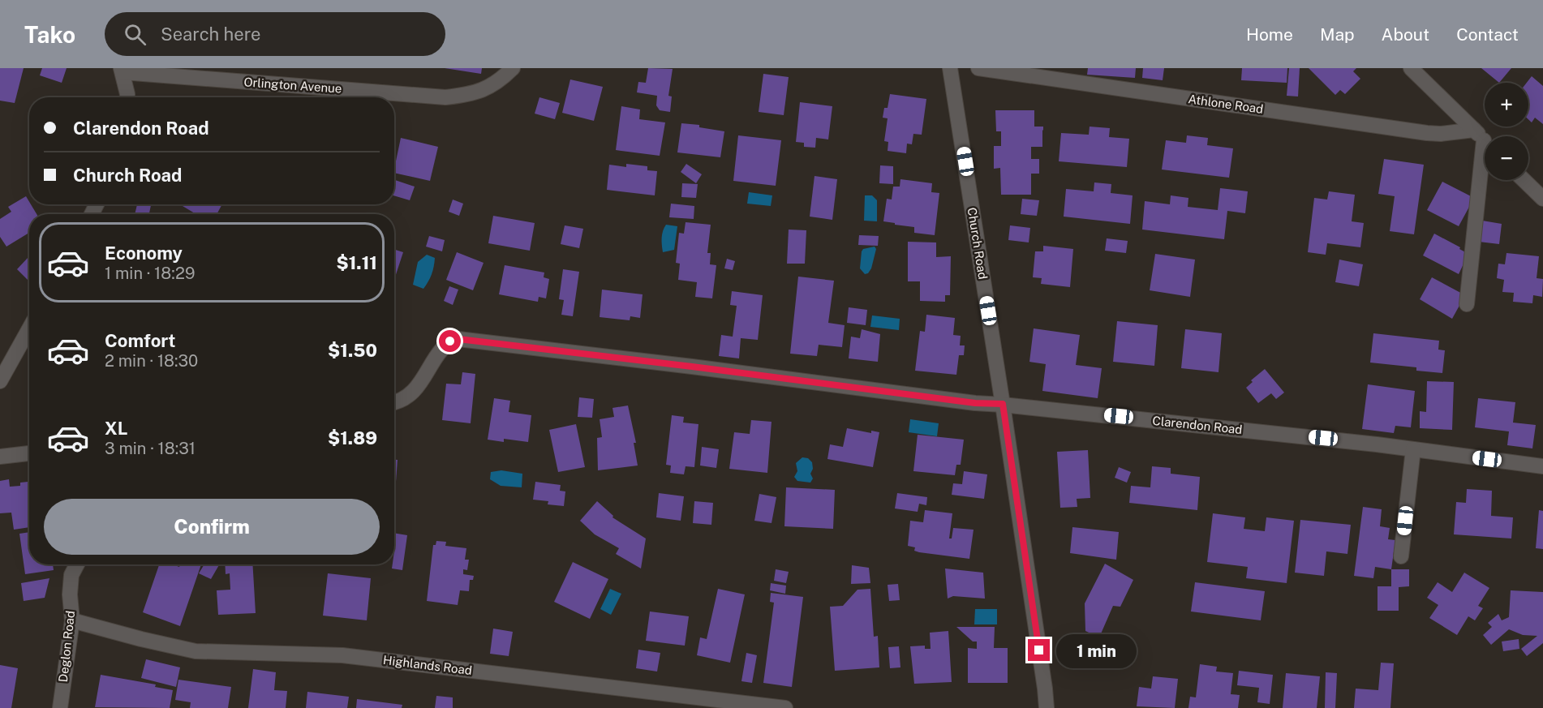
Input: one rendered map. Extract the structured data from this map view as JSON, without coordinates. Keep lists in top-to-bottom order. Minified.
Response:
{"streets":{"street":["Orlington Avenue","Athlone Road","Church Road","Clarendon Road","Deglon Road","Highlands Road"]},"crossings":[["Church Road","Clarendon Road"],["Deglon Road","Highlands Road"]],"page":{"header":"Tako","search":"Search here","nav":["Home","Map","About","Contact"],"map_buttons":["+","−"],"banner":["Clarendon Road","Church Road"],"list":[{"name":"Economy","note":"1 min · 18:29","value":"$1.11"},{"name":"Comfort","note":"2 min · 18:30","value":"$1.50"},{"name":"XL","note":"3 min · 18:31","value":"$1.89"}],"buttons":"Confirm","bubble":"1 min"}}
